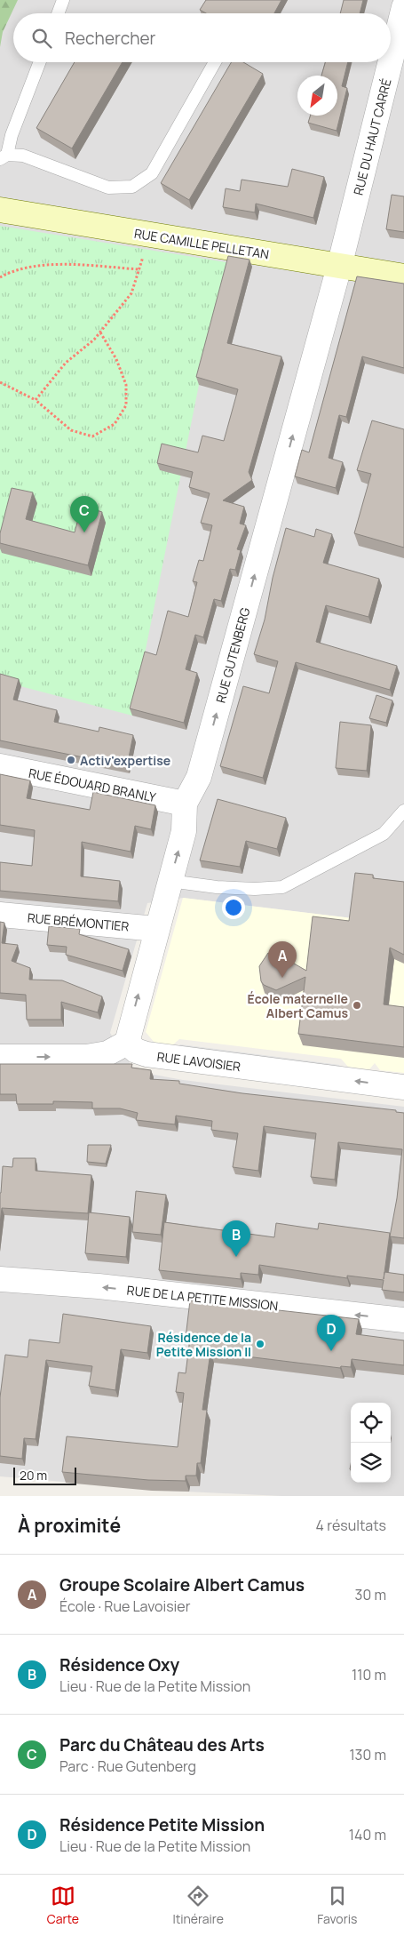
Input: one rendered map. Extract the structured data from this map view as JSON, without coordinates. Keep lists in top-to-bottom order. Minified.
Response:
{"streets":{"street":["RUE DU HAUT CARRÉ","RUE CAMILLE PELLETAN","RUE GUTENBERG","RUE ÉDOUARD BRANLY","RUE BRÉMONTIER","RUE LAVOISIER","RUE DE LA PETITE MISSION"]},"crossings":[["RUE DU HAUT CARRÉ","RUE CAMILLE PELLETAN"],["RUE DU HAUT CARRÉ","RUE GUTENBERG"],["RUE CAMILLE PELLETAN","RUE GUTENBERG"],["RUE GUTENBERG","RUE ÉDOUARD BRANLY"],["RUE GUTENBERG","RUE BRÉMONTIER"],["RUE GUTENBERG","RUE LAVOISIER"]],"one_way":["RUE GUTENBERG","RUE LAVOISIER","RUE DE LA PETITE MISSION"],"places":["Activ'expertise","École maternelle Albert Camus","Résidence de la Petite Mission II"],"scale_bar":"20 m","north":"bottom left","page":{"search":"Rechercher","pins":["C","A","B","D"],"scale":"20 m","heading":["À proximité","4 résultats"],"list":[{"mark":"A","name":"Groupe Scolaire Albert Camus","note":"École · Rue Lavoisier","value":"30 m"},{"mark":"B","name":"Résidence Oxy","note":"Lieu · Rue de la Petite Mission","value":"110 m"},{"mark":"C","name":"Parc du Château des Arts","note":"Parc · Rue Gutenberg","value":"130 m"},{"mark":"D","name":"Résidence Petite Mission","note":"Lieu · Rue de la Petite Mission","value":"140 m"}],"nav":["Carte","Itinéraire","Favoris"]}}
